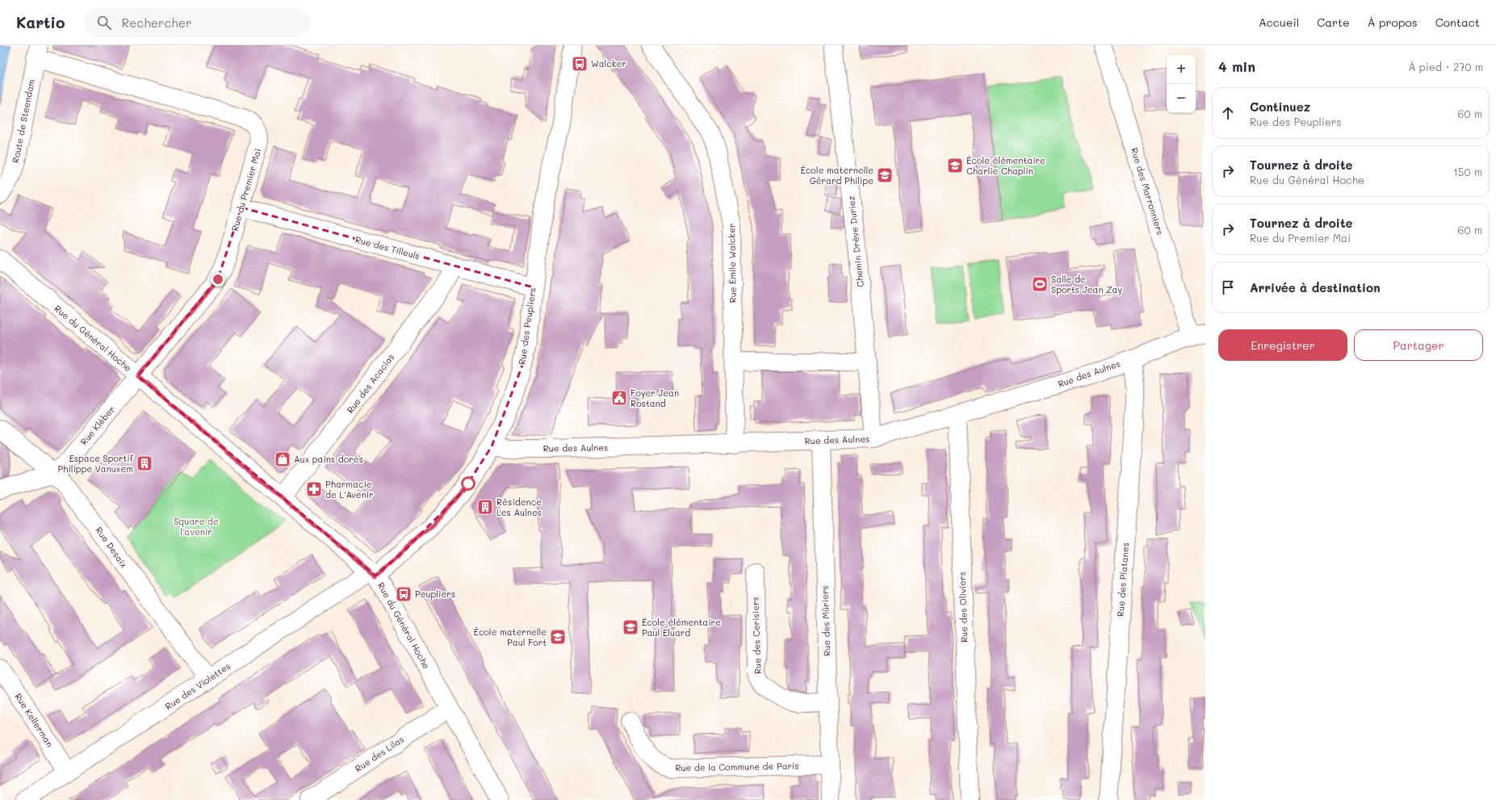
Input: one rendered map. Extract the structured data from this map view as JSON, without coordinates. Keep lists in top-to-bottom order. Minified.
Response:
{"streets":{"street":["Route de Steendam","Rue du Premier Mai","Rue des Marronniers","Chemin Drève Duriez","Rue des Tilleuls","Rue Émile Walcker","Rue des Peupliers","Rue du Général Hoche","Rue des Aulnes","Rue des Acacias","Rue Kléber","Rue Desaix","Rue des Platanes","Rue des Oliviers","Rue des Mûriers","Rue des Cerisiers","Rue des Violettes","Rue Kellerman","Rue des Lilas","Rue de la Commune de Paris"]},"crossings":[["Route de Steendam","Rue du Premier Mai"],["Rue du Premier Mai","Rue des Tilleuls"],["Rue du Premier Mai","Rue du Général Hoche"],["Rue du Premier Mai","Rue Kléber"],["Rue des Marronniers","Rue des Aulnes"],["Chemin Drève Duriez","Rue des Aulnes"],["Rue des Tilleuls","Rue des Peupliers"],["Rue des Tilleuls","Rue des Acacias"],["Rue Émile Walcker","Rue des Aulnes"],["Rue des Peupliers","Rue du Général Hoche"],["Rue des Peupliers","Rue des Aulnes"],["Rue des Peupliers","Rue des Violettes"],["Rue du Général Hoche","Rue des Acacias"],["Rue du Général Hoche","Rue Kléber"],["Rue du Général Hoche","Rue des Violettes"],["Rue du Général Hoche","Rue des Lilas"],["Rue des Aulnes","Rue des Platanes"],["Rue des Aulnes","Rue des Oliviers"],["Rue des Aulnes","Rue des Mûriers"],["Rue Kléber","Rue Desaix"],["Rue Desaix","Rue des Violettes"],["Rue des Mûriers","Rue des Cerisiers"],["Rue des Mûriers","Rue de la Commune de Paris"],["Rue des Violettes","Rue Kellerman"]],"parks":["Square de l'avenir"],"places":{"bus stop":["Walcker","Peupliers"],"school or university":["École élémentaire Charlie Chaplin","École maternelle Gérard Philipe","École élémentaire Paul Eluard","École maternelle Paul Fort"],"sports":["Salle de Sports Jean Zay"],"public building":["Foyer Jean Rostand"],"shop":["Aux pains dorés"],"building":["Espace Sportif Philippe Vanuxem","Résidence Les Aulnes"],"pharmacy":["Pharmacie de L'Avenir"]},"page":{"header":"Kartio","search":"Rechercher","nav":["Accueil","Carte","À propos","Contact"],"heading":["4 min","À pied · 270 m"],"map_buttons":["+","−"],"list":[["Continuez","Rue des Peupliers","60 m"],["Tournez à droite","Rue du Général Hoche","150 m"],["Tournez à droite","Rue du Premier Mai","60 m"],"Arrivée à destination"],"buttons":["Enregistrer","Partager"]}}
